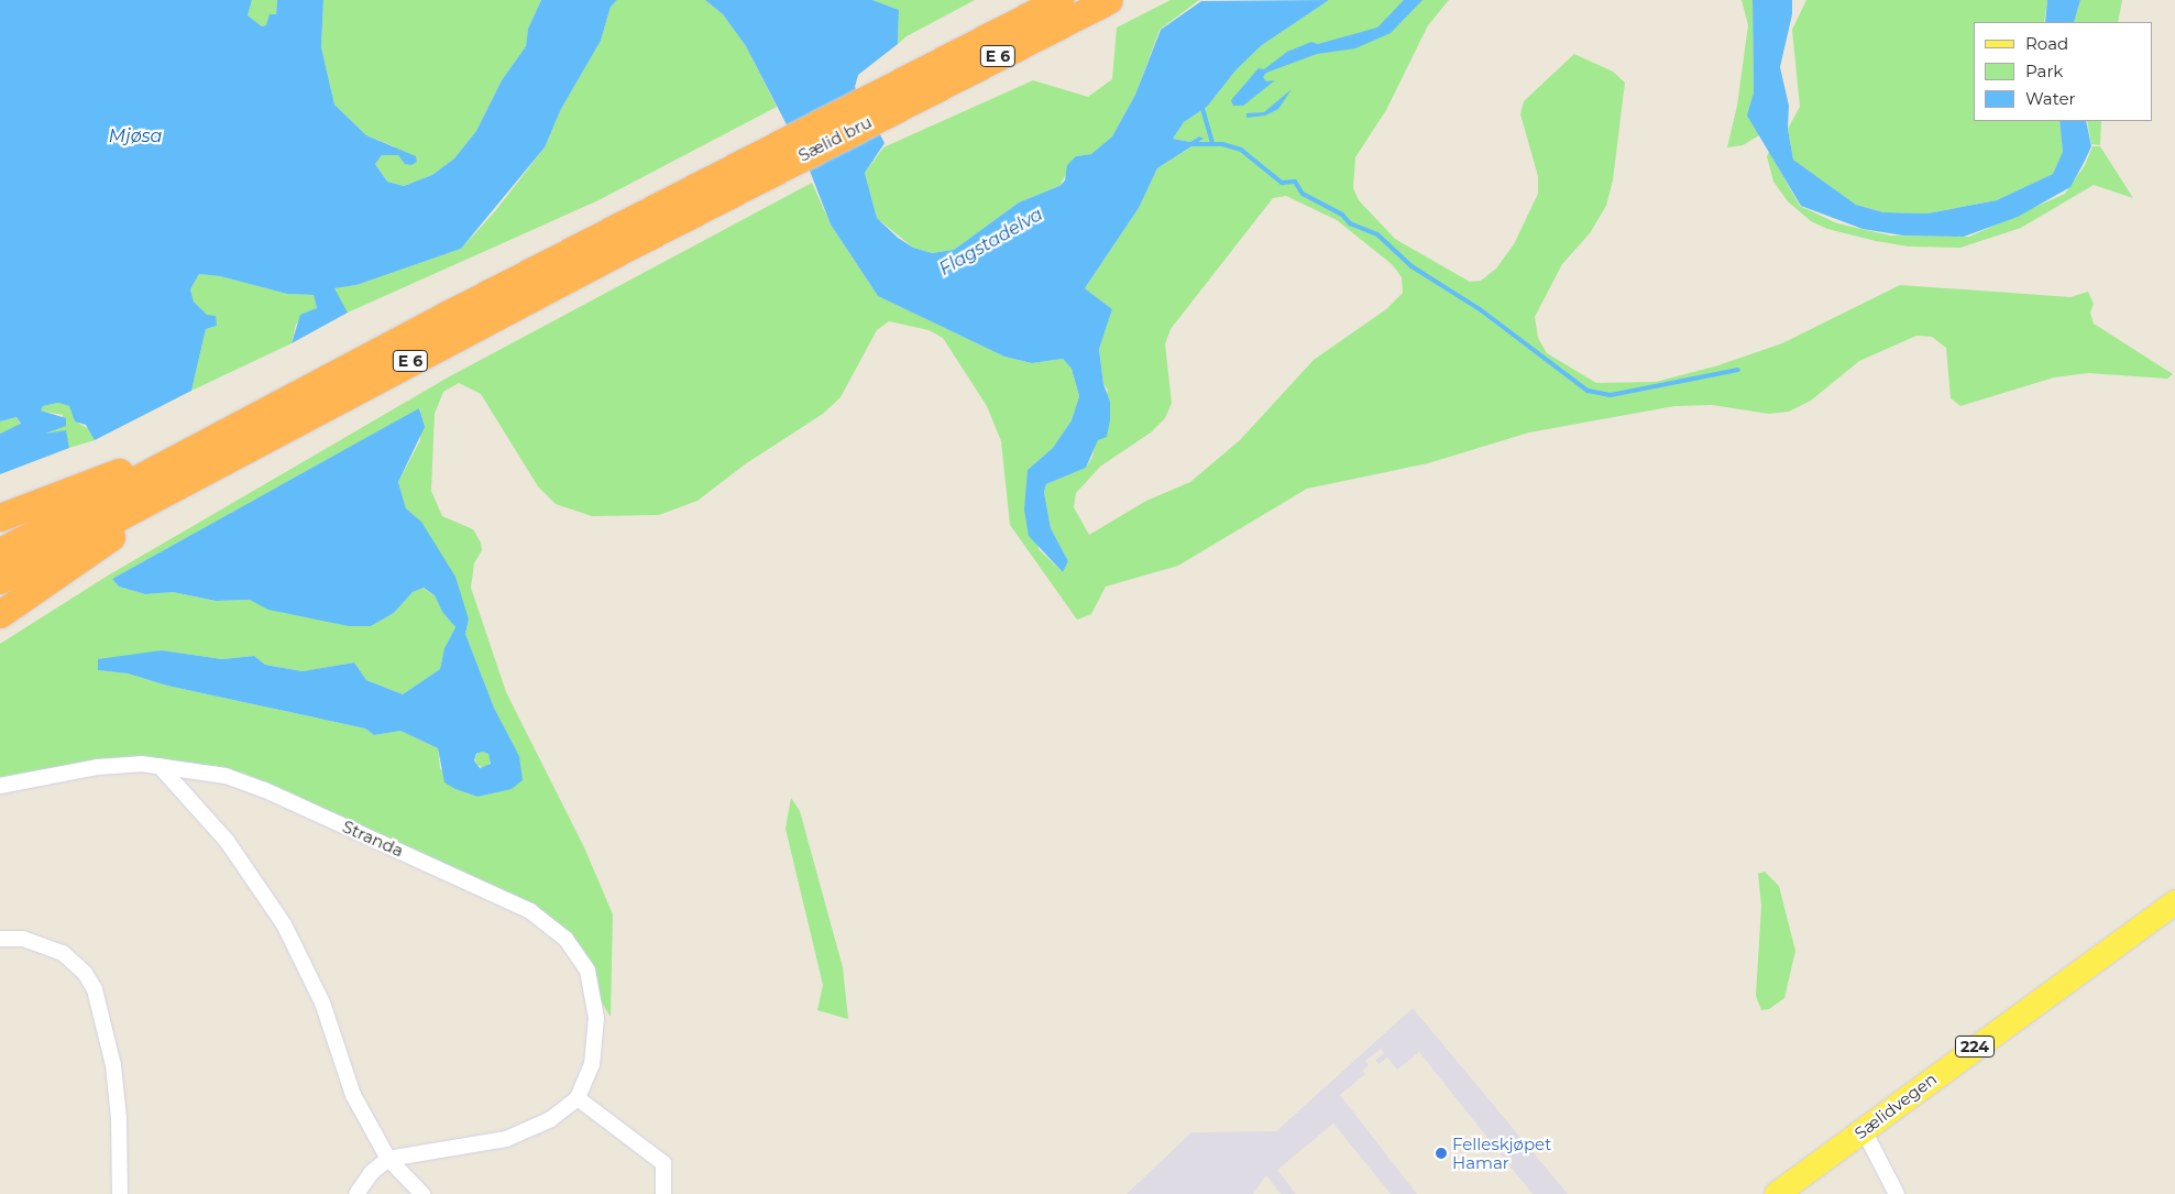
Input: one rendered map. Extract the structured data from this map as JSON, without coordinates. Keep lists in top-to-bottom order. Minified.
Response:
{"streets":{"highway":["E 6","Sælid bru"],"main road":["224","Sælidvegen"],"street":["Stranda"]},"crossings":[["E 6","Sælid bru"]],"water":["Mjøsa","Flagstadelva"],"places":["Felleskjøpet Hamar"],"legend":["Road","Park","Water"]}
